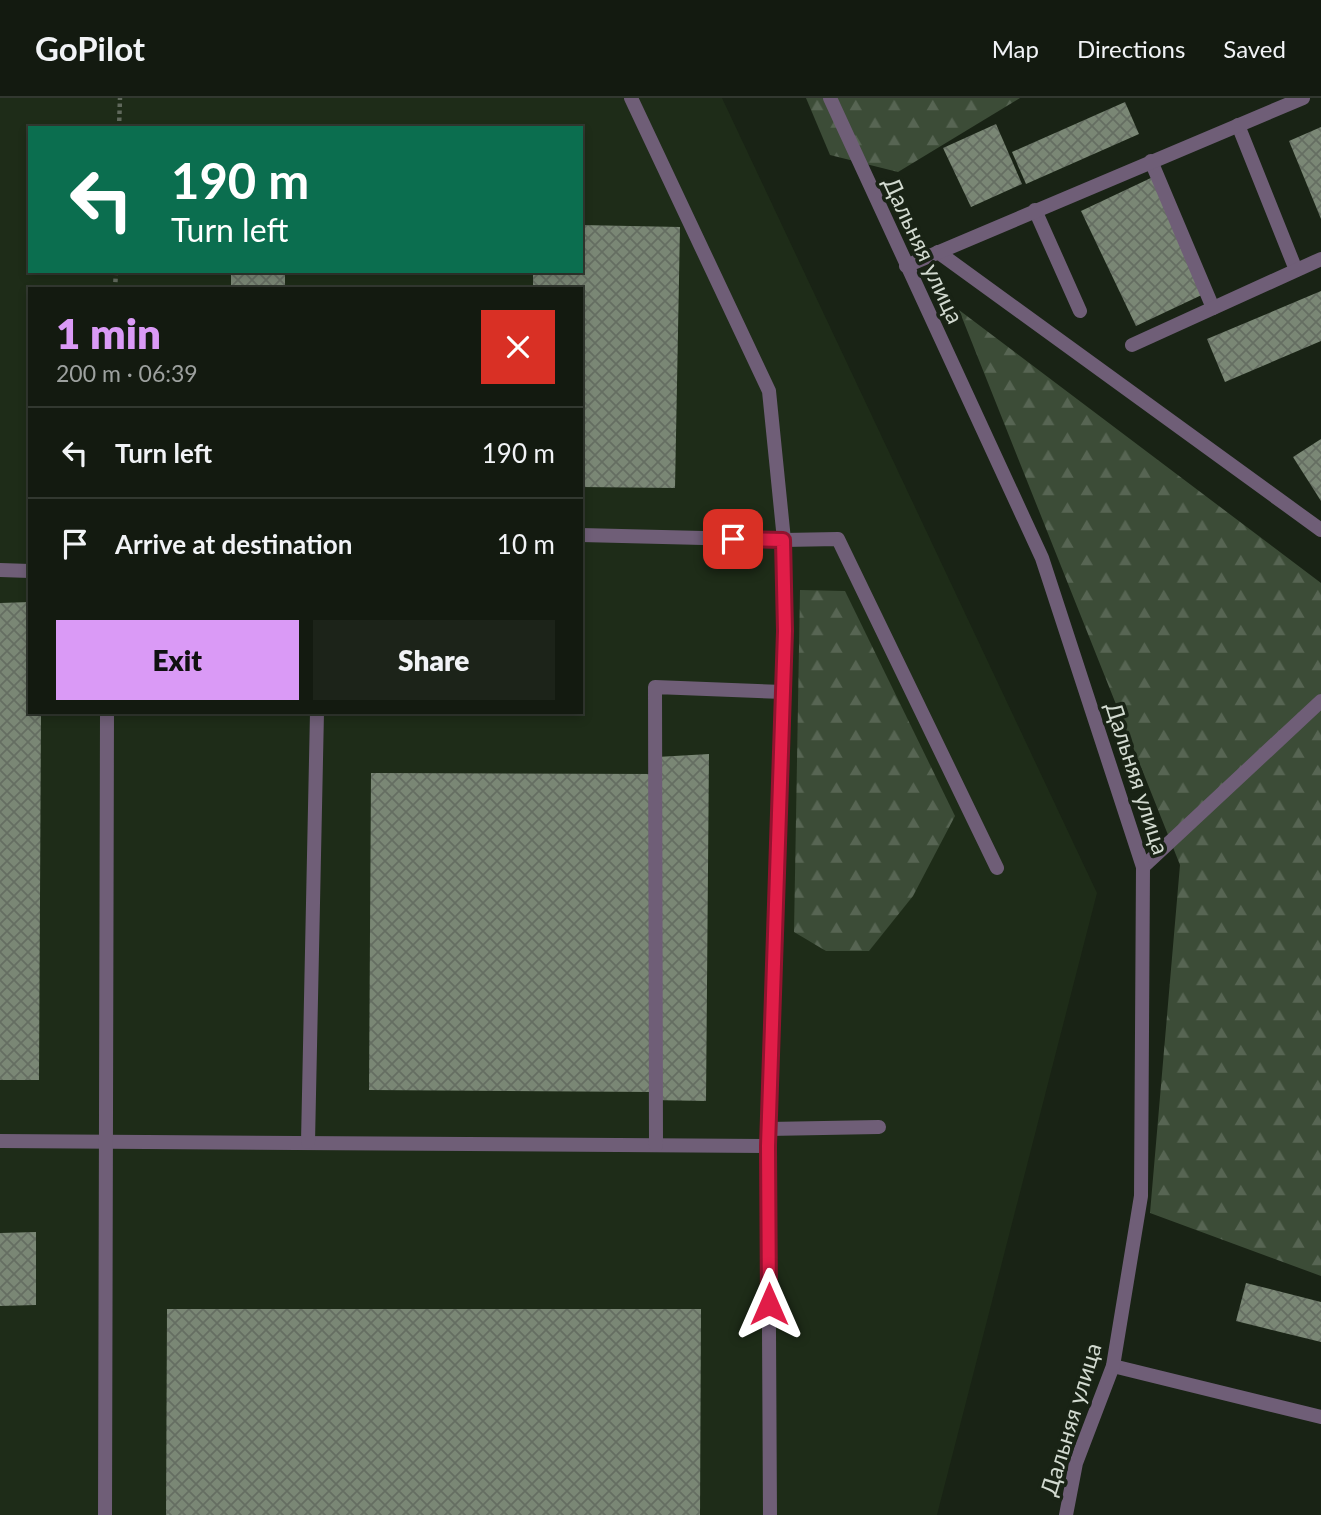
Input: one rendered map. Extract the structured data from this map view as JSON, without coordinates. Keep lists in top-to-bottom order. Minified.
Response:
{"streets":{"street":["Дальняя улица"]},"page":{"header":"GoPilot","nav":["Map","Directions","Saved"],"turn":["190 m","Turn left"],"heading":["1 min","200 m · 06:39"],"list":[{"name":"Turn left","value":"190 m"},{"name":"Arrive at destination","value":"10 m"}],"buttons":["Exit","Share"]}}
